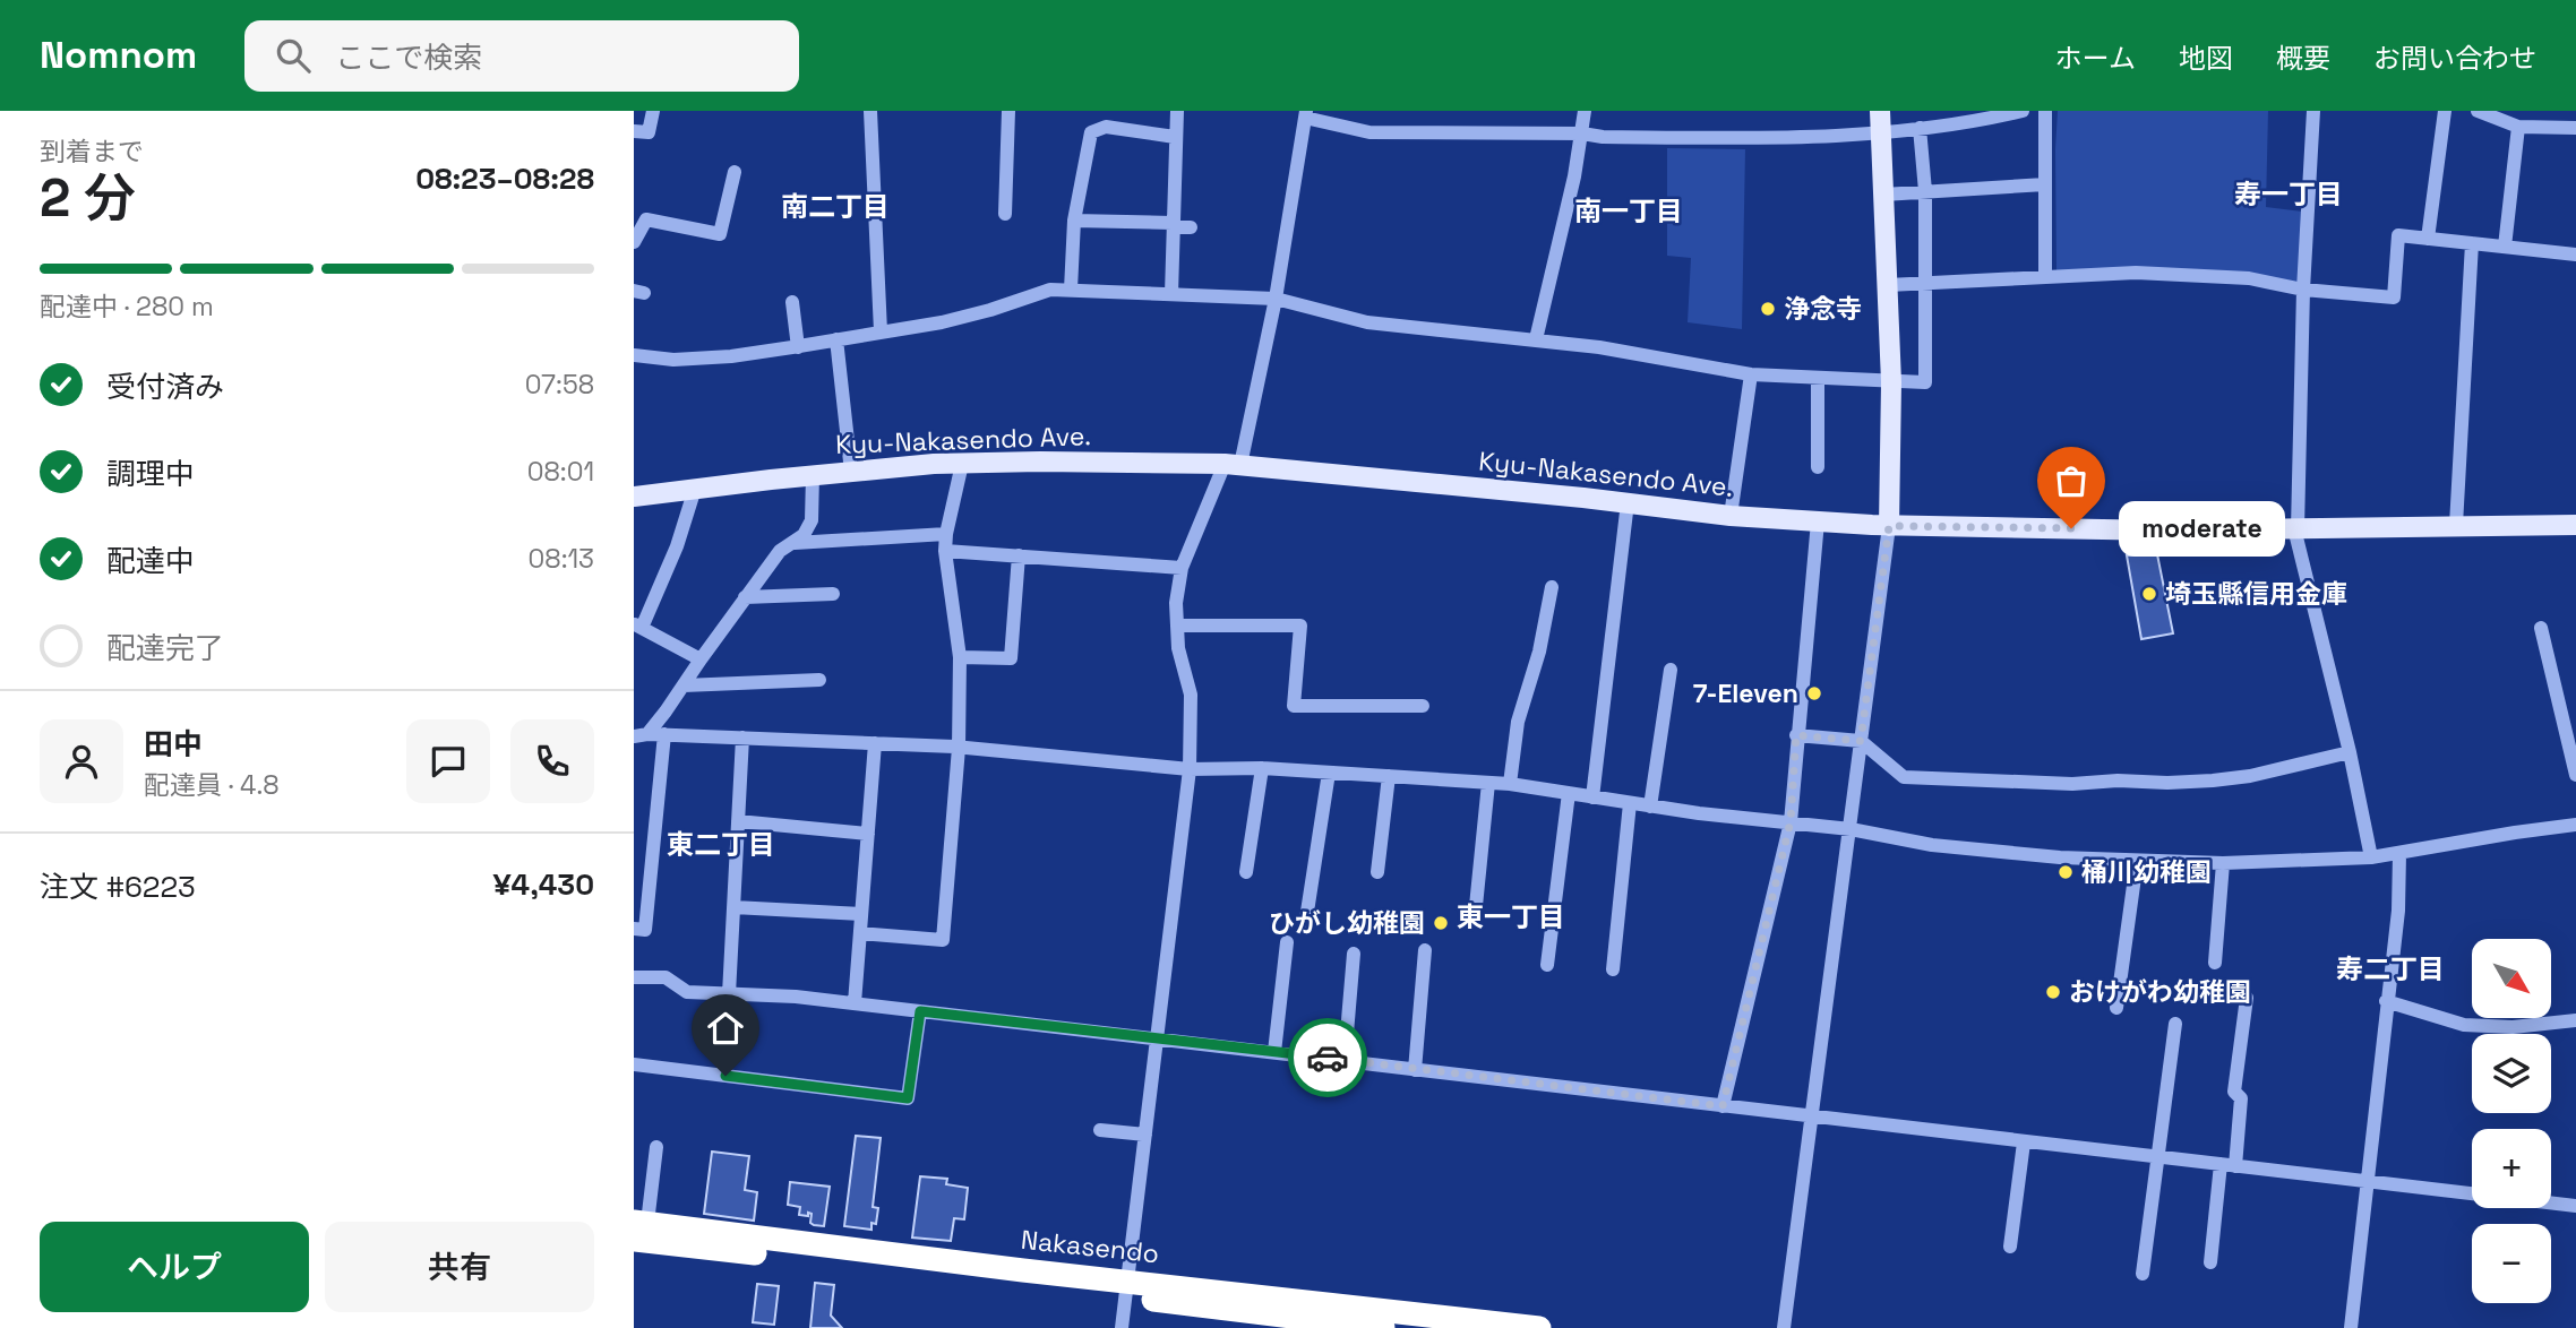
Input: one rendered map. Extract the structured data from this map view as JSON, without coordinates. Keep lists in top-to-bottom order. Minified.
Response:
{"streets":{"highway":["Nakasendo"],"main road":["Kyu-Nakasendo Ave."]},"districts":["寿一丁目","南二丁目","南一丁目","東二丁目","東一丁目","寿二丁目"],"places":["浄念寺","moderate","埼玉縣信用金庫","7-Eleven","桶川幼稚園","ひがし幼稚園","おけがわ幼稚園"],"north":"bottom right","page":{"header":"Nomnom","search":"ここで検索","nav":["ホーム","地図","概要","お問い合わせ"],"heading":["2 分","到着まで","08:23–08:28"],"panel":["田中","配達員 · 4.8","注文 #6223","¥4,430"],"bar":"配達中 · 280 m","list":[["受付済み","07:58"],["調理中","08:01"],["配達中","08:13"],"配達完了"],"bubble":"moderate","map_buttons":["+","−"],"buttons":["ヘルプ","共有"]}}
